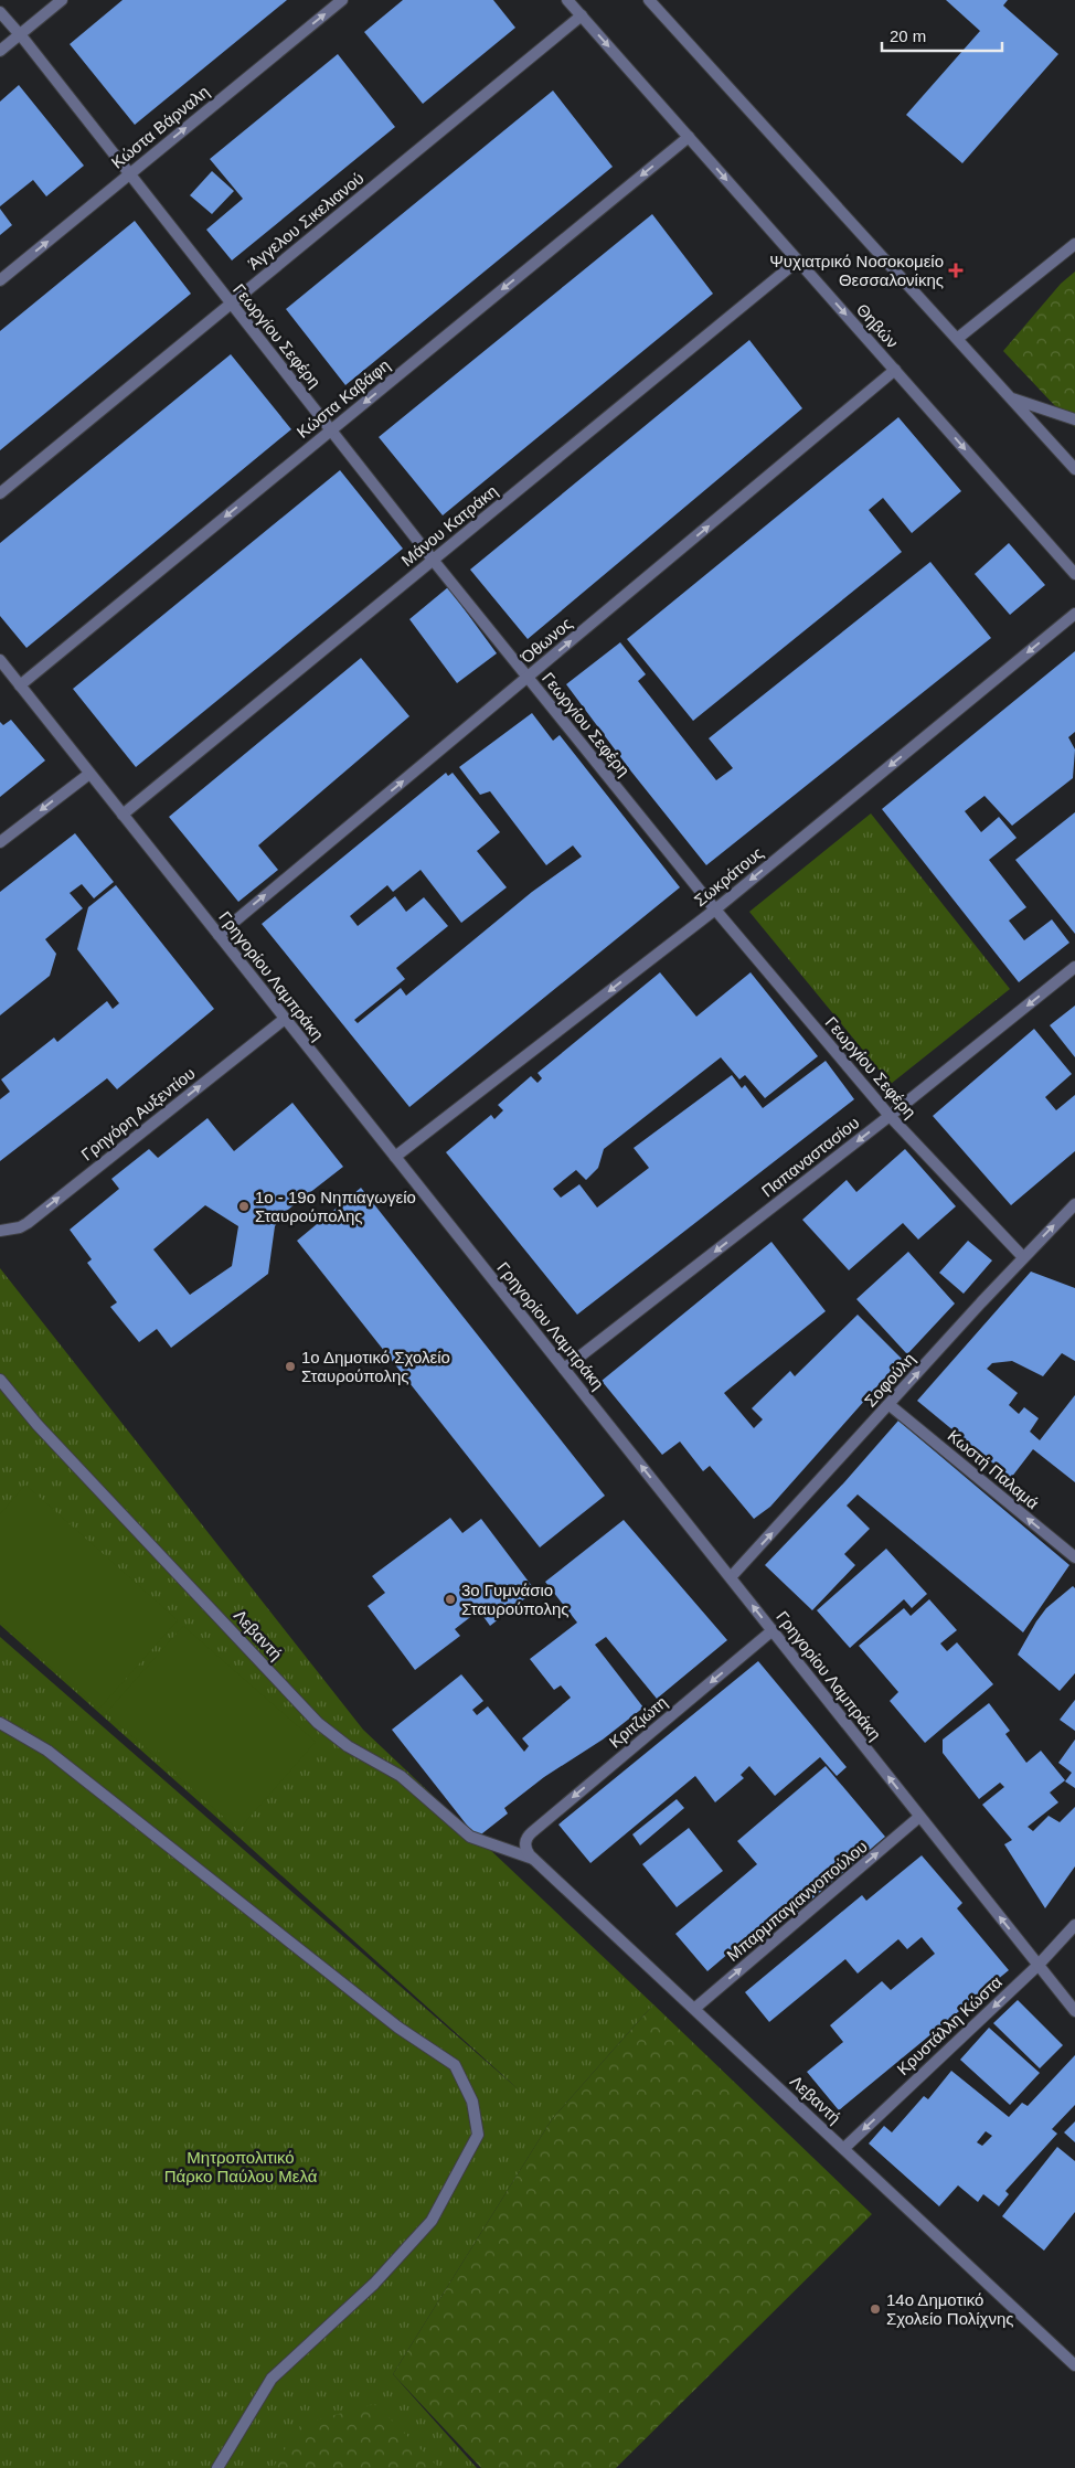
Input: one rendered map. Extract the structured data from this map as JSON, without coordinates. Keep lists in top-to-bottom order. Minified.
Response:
{"streets":{"street":["Κώστα Βάρναλη","Άγγελου Σικελιανού","Θηβών","Γεωργίου Σεφέρη","Κώστα Καβάφη","Μάνου Κατράκη","Όθωνος","Σωκράτους","Γρηγορίου Λαμπράκη","Γρηγόρη Αυξεντίου","Παπαναστασίου","Σοφούλη","Κωστή Παλαμά","Λεβαντή","Κριτζιώτη","Μπαρμπαγιαννοπούλου","Κρυστάλλη Κώστα"]},"crossings":[["Κώστα Βάρναλη","Γεωργίου Σεφέρη"],["Άγγελου Σικελιανού","Θηβών"],["Άγγελου Σικελιανού","Γεωργίου Σεφέρη"],["Θηβών","Κώστα Καβάφη"],["Θηβών","Μάνου Κατράκη"],["Θηβών","Όθωνος"],["Γεωργίου Σεφέρη","Κώστα Καβάφη"],["Γεωργίου Σεφέρη","Μάνου Κατράκη"],["Γεωργίου Σεφέρη","Όθωνος"],["Γεωργίου Σεφέρη","Σωκράτους"],["Γεωργίου Σεφέρη","Παπαναστασίου"],["Γεωργίου Σεφέρη","Σοφούλη"],["Κώστα Καβάφη","Γρηγορίου Λαμπράκη"],["Μάνου Κατράκη","Γρηγορίου Λαμπράκη"],["Όθωνος","Γρηγορίου Λαμπράκη"],["Σωκράτους","Γρηγορίου Λαμπράκη"],["Γρηγορίου Λαμπράκη","Γρηγόρη Αυξεντίου"],["Γρηγορίου Λαμπράκη","Παπαναστασίου"],["Γρηγορίου Λαμπράκη","Σοφούλη"],["Γρηγορίου Λαμπράκη","Κριτζιώτη"],["Γρηγορίου Λαμπράκη","Μπαρμπαγιαννοπούλου"],["Γρηγορίου Λαμπράκη","Κρυστάλλη Κώστα"],["Σοφούλη","Κωστή Παλαμά"],["Λεβαντή","Κριτζιώτη"],["Λεβαντή","Μπαρμπαγιαννοπούλου"],["Λεβαντή","Κρυστάλλη Κώστα"]],"one_way":["Κώστα Βάρναλη","Κώστα Καβάφη","Όθωνος","Σωκράτους","Γρηγορίου Λαμπράκη","Γρηγόρη Αυξεντίου","Παπαναστασίου","Σοφούλη","Κωστή Παλαμά","Κριτζιώτη","Μπαρμπαγιαννοπούλου","Κρυστάλλη Κώστα"],"parks":["Μητροπολιτικό Πάρκο Παύλου Μελά"],"places":{"health":["Ψυχιατρικό Νοσοκομείο Θεσσαλονίκης"],"other":["1o - 19o Νηπιαγωγείο Σταυρούπολης","1ο Δημοτικό Σχολείο Σταυρούπολης","3ο Γυμνάσιο Σταυρούπολης","14ο Δημοτικό Σχολείο Πολίχνης"]},"scale_bar":"20 m"}
